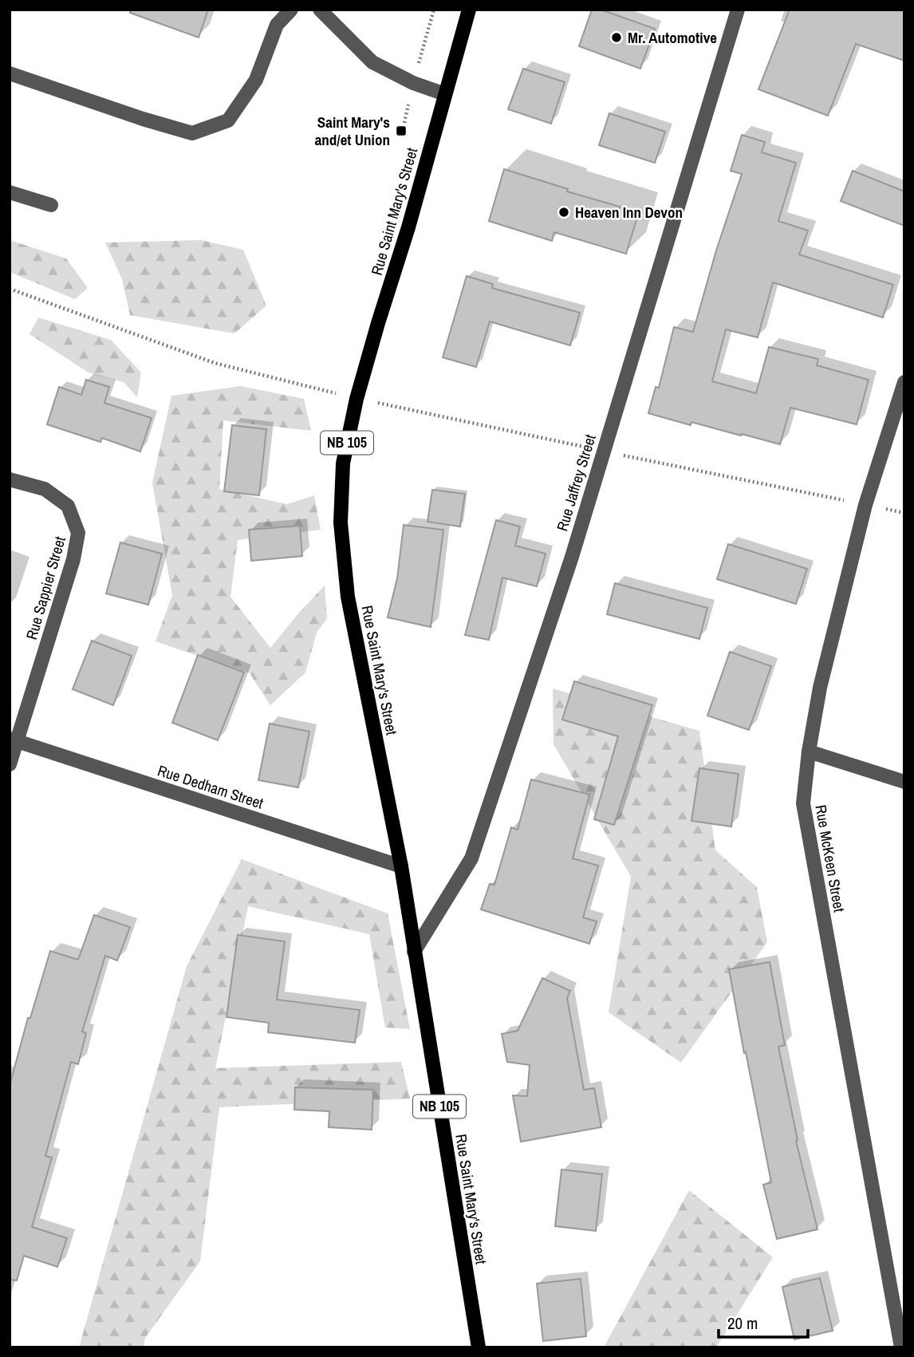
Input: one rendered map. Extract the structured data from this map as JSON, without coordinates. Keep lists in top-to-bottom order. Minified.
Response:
{"streets":{"main road":["Rue Saint Mary's Street","NB 105"],"street":["Rue Jaffrey Street","Rue Sappier Street","Rue Dedham Street","Rue McKeen Street"]},"crossings":[["Rue Saint Mary's Street","Rue Jaffrey Street"],["Rue Saint Mary's Street","Rue Dedham Street"],["Rue Sappier Street","Rue Dedham Street"]],"places":{"other":["Mr. Automotive","Heaven Inn Devon"],"transit":["Saint Mary's and/et Union"]},"scale_bar":"20 m"}
